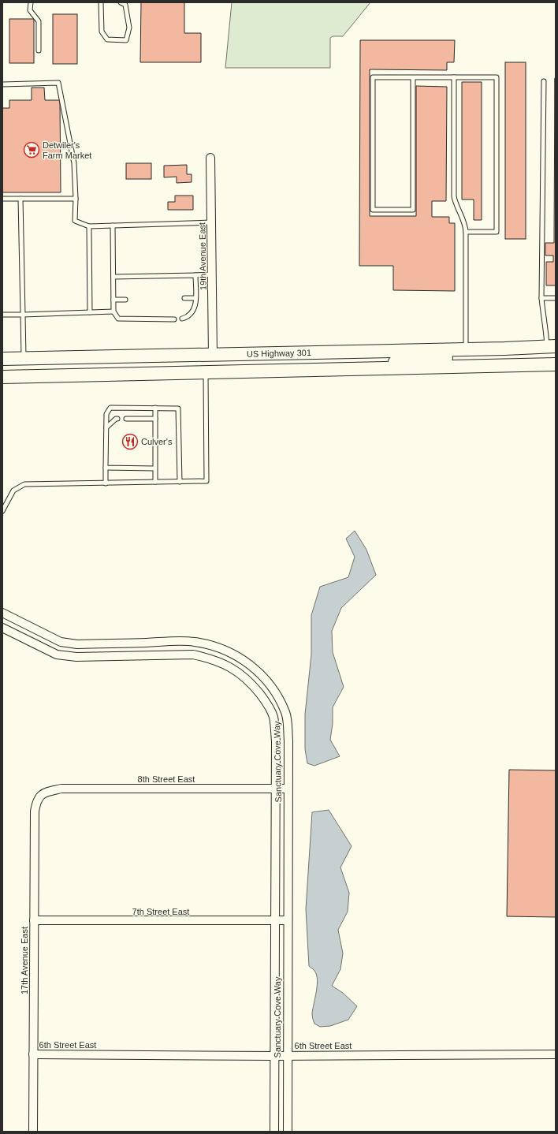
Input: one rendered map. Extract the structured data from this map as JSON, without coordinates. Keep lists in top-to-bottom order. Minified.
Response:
{"streets":{"main road":["US Highway 301"],"street":["19th Avenue East","Sanctuary Cove Way","8th Street East","7th Street East","17th Avenue East","6th Street East"]},"crossings":[["19th Avenue East","US Highway 301"],["Sanctuary Cove Way","8th Street East"],["Sanctuary Cove Way","7th Street East"],["Sanctuary Cove Way","6th Street East"],["8th Street East","17th Avenue East"],["7th Street East","17th Avenue East"],["17th Avenue East","6th Street East"]],"places":{"supermarket":["Detwiler's Farm Market"],"restaurant":["Culver's"]}}
